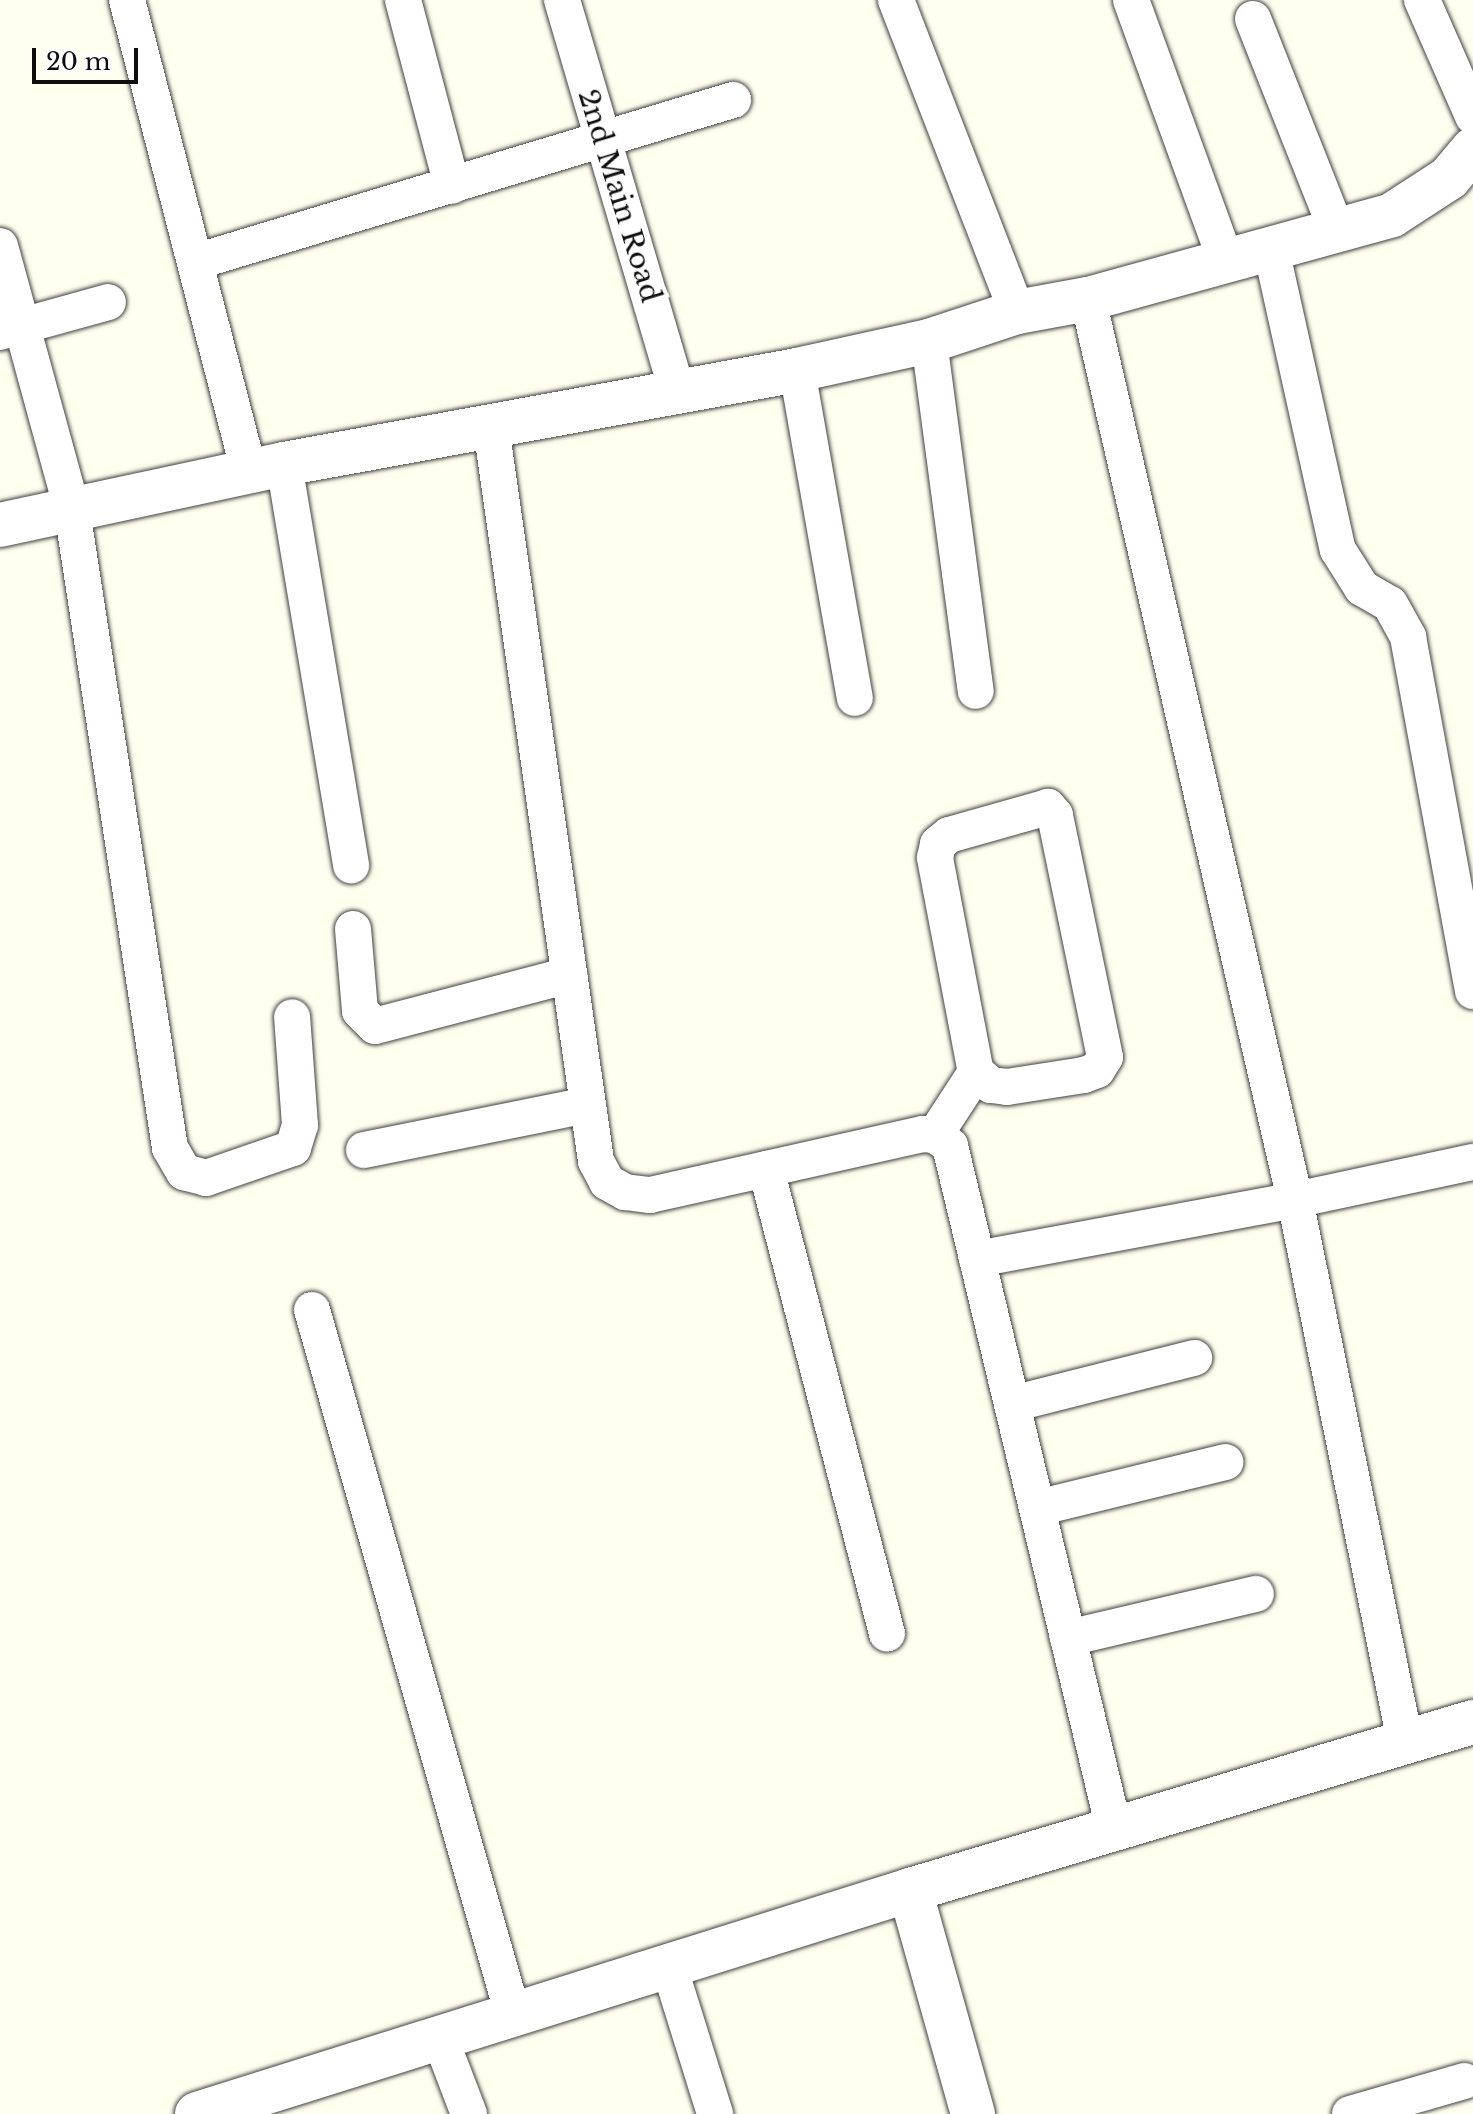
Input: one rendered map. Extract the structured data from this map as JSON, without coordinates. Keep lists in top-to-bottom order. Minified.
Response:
{"streets":{"street":["2nd Main Road"]},"scale_bar":"20 m"}
